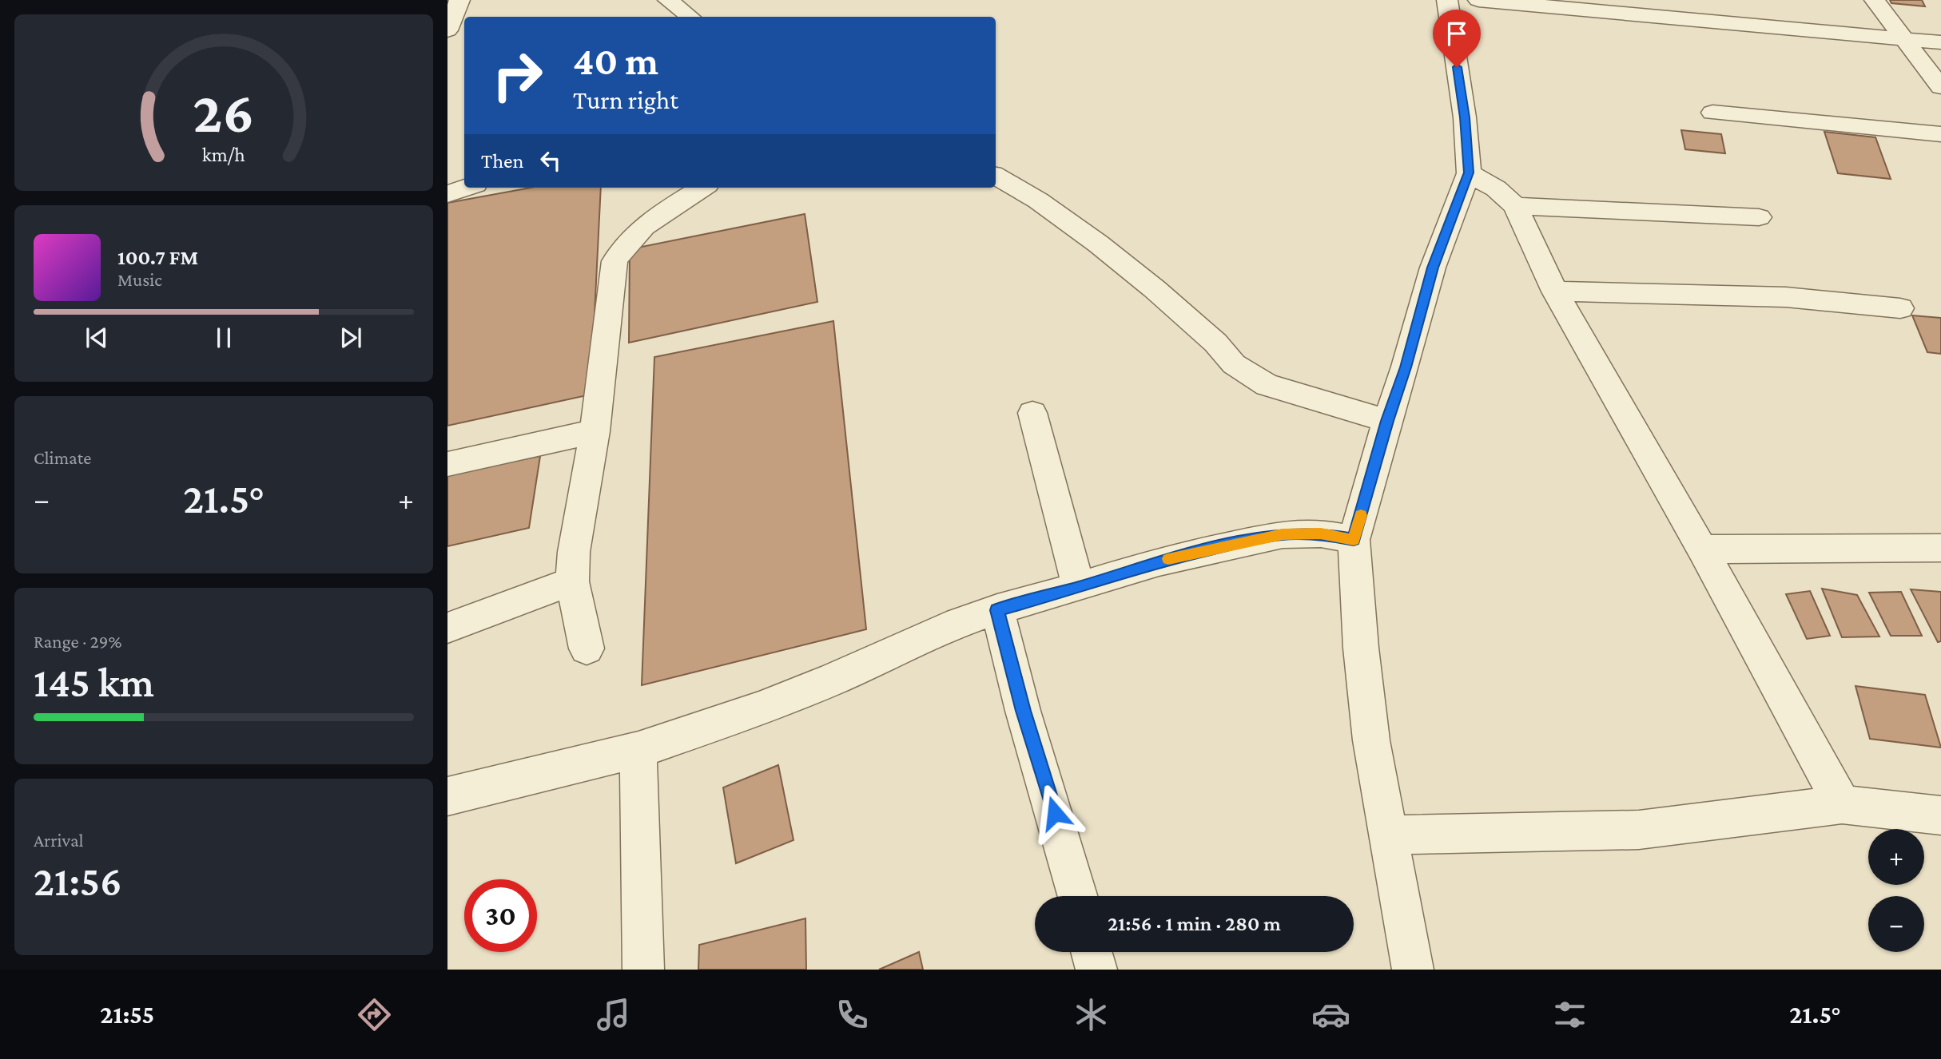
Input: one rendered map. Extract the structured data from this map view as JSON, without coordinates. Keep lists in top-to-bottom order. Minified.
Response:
{"page":{"turn":["40 m","Turn right"],"then":"Then","song":["100.7 FM","Music"],"tile":["Climate",["Range · 29%","145 km"],["Arrival","21:56"]],"heat":["−","21.5°","+"],"map_buttons":["+","−"],"limit":"30","trip":"21:56 · 1 min · 280 m","tabs":["21:55","21.5°"],"gauge":["26","km/h"]}}
